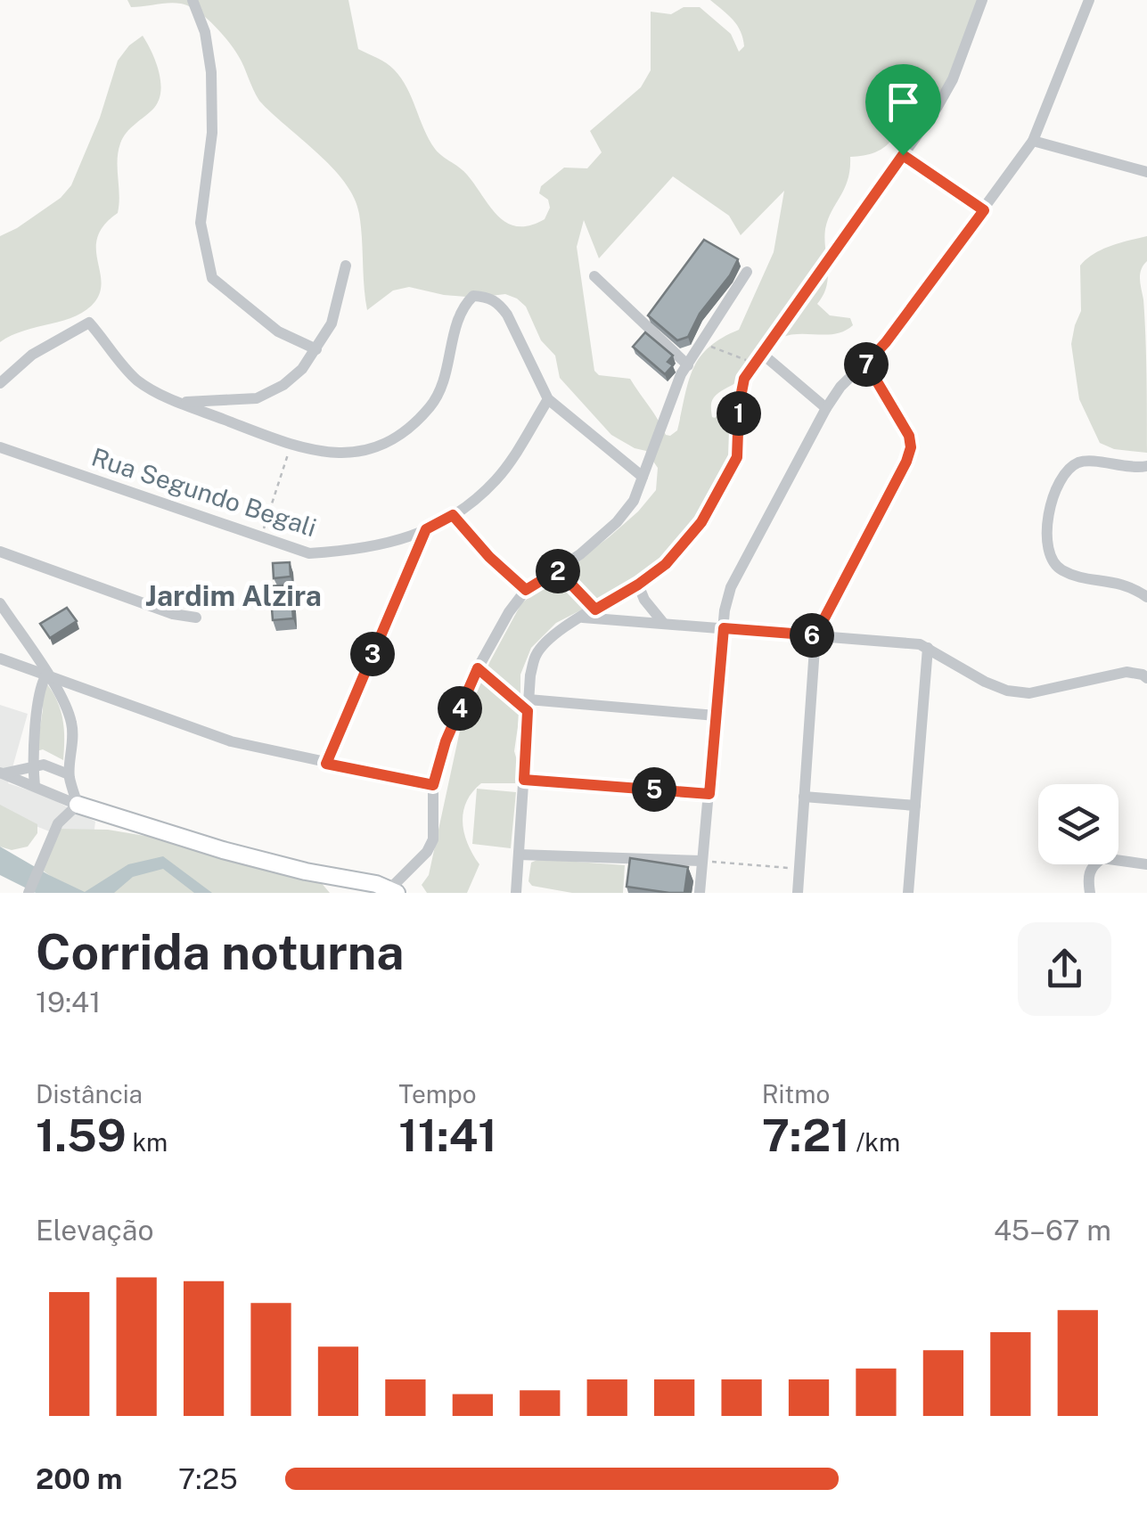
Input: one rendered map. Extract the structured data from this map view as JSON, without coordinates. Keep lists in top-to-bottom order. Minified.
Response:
{"streets":{"street":["Rua Segundo Begali"]},"districts":["Jardim Alzira"],"page":{"pins":["7","1","2","6","3","4","5"],"heading":["Corrida noturna","19:41"],"stats":[["Distância","1.59 km"],["Tempo","11:41"],["Ritmo","7:21 /km"]],"chart":["Elevação","45–67 m"],"list":[{"name":"200 m","note":"7:25"}]}}
